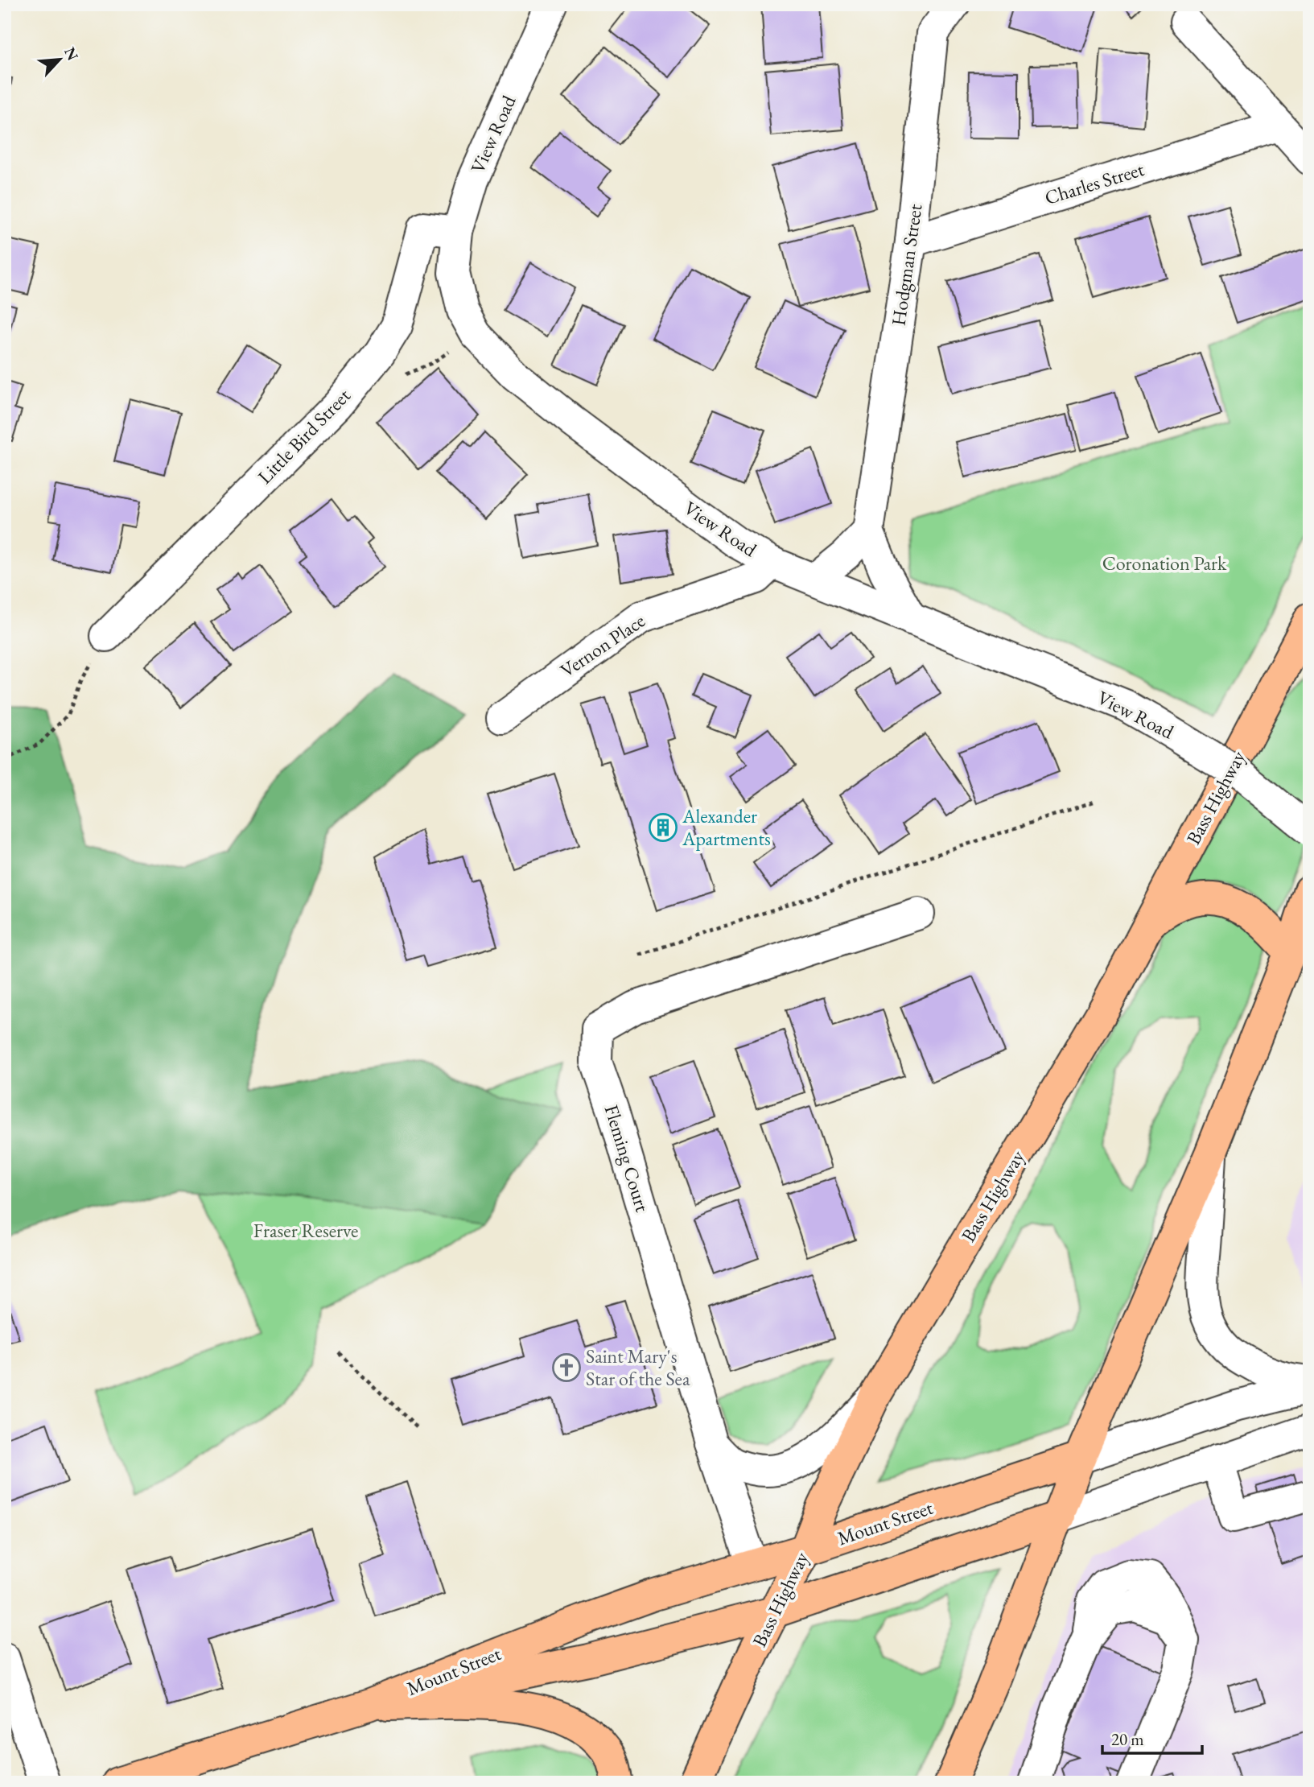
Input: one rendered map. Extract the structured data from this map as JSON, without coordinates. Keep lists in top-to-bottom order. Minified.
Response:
{"streets":{"highway":["Bass Highway","Fleming Court","Mount Street"],"street":["View Road","Charles Street","Hodgman Street","Little Bird Street","Vernon Place"]},"crossings":[["View Road","Little Bird Street"],["View Road","Vernon Place"],["Charles Street","Hodgman Street"],["Bass Highway","Fleming Court"],["Bass Highway","Mount Street"],["Fleming Court","Mount Street"]],"parks":["Coronation Park","Fraser Reserve"],"places":{"building":["Alexander Apartments"],"church":["Saint Mary's Star of the Sea"]},"scale_bar":"20 m","north":"top right"}
